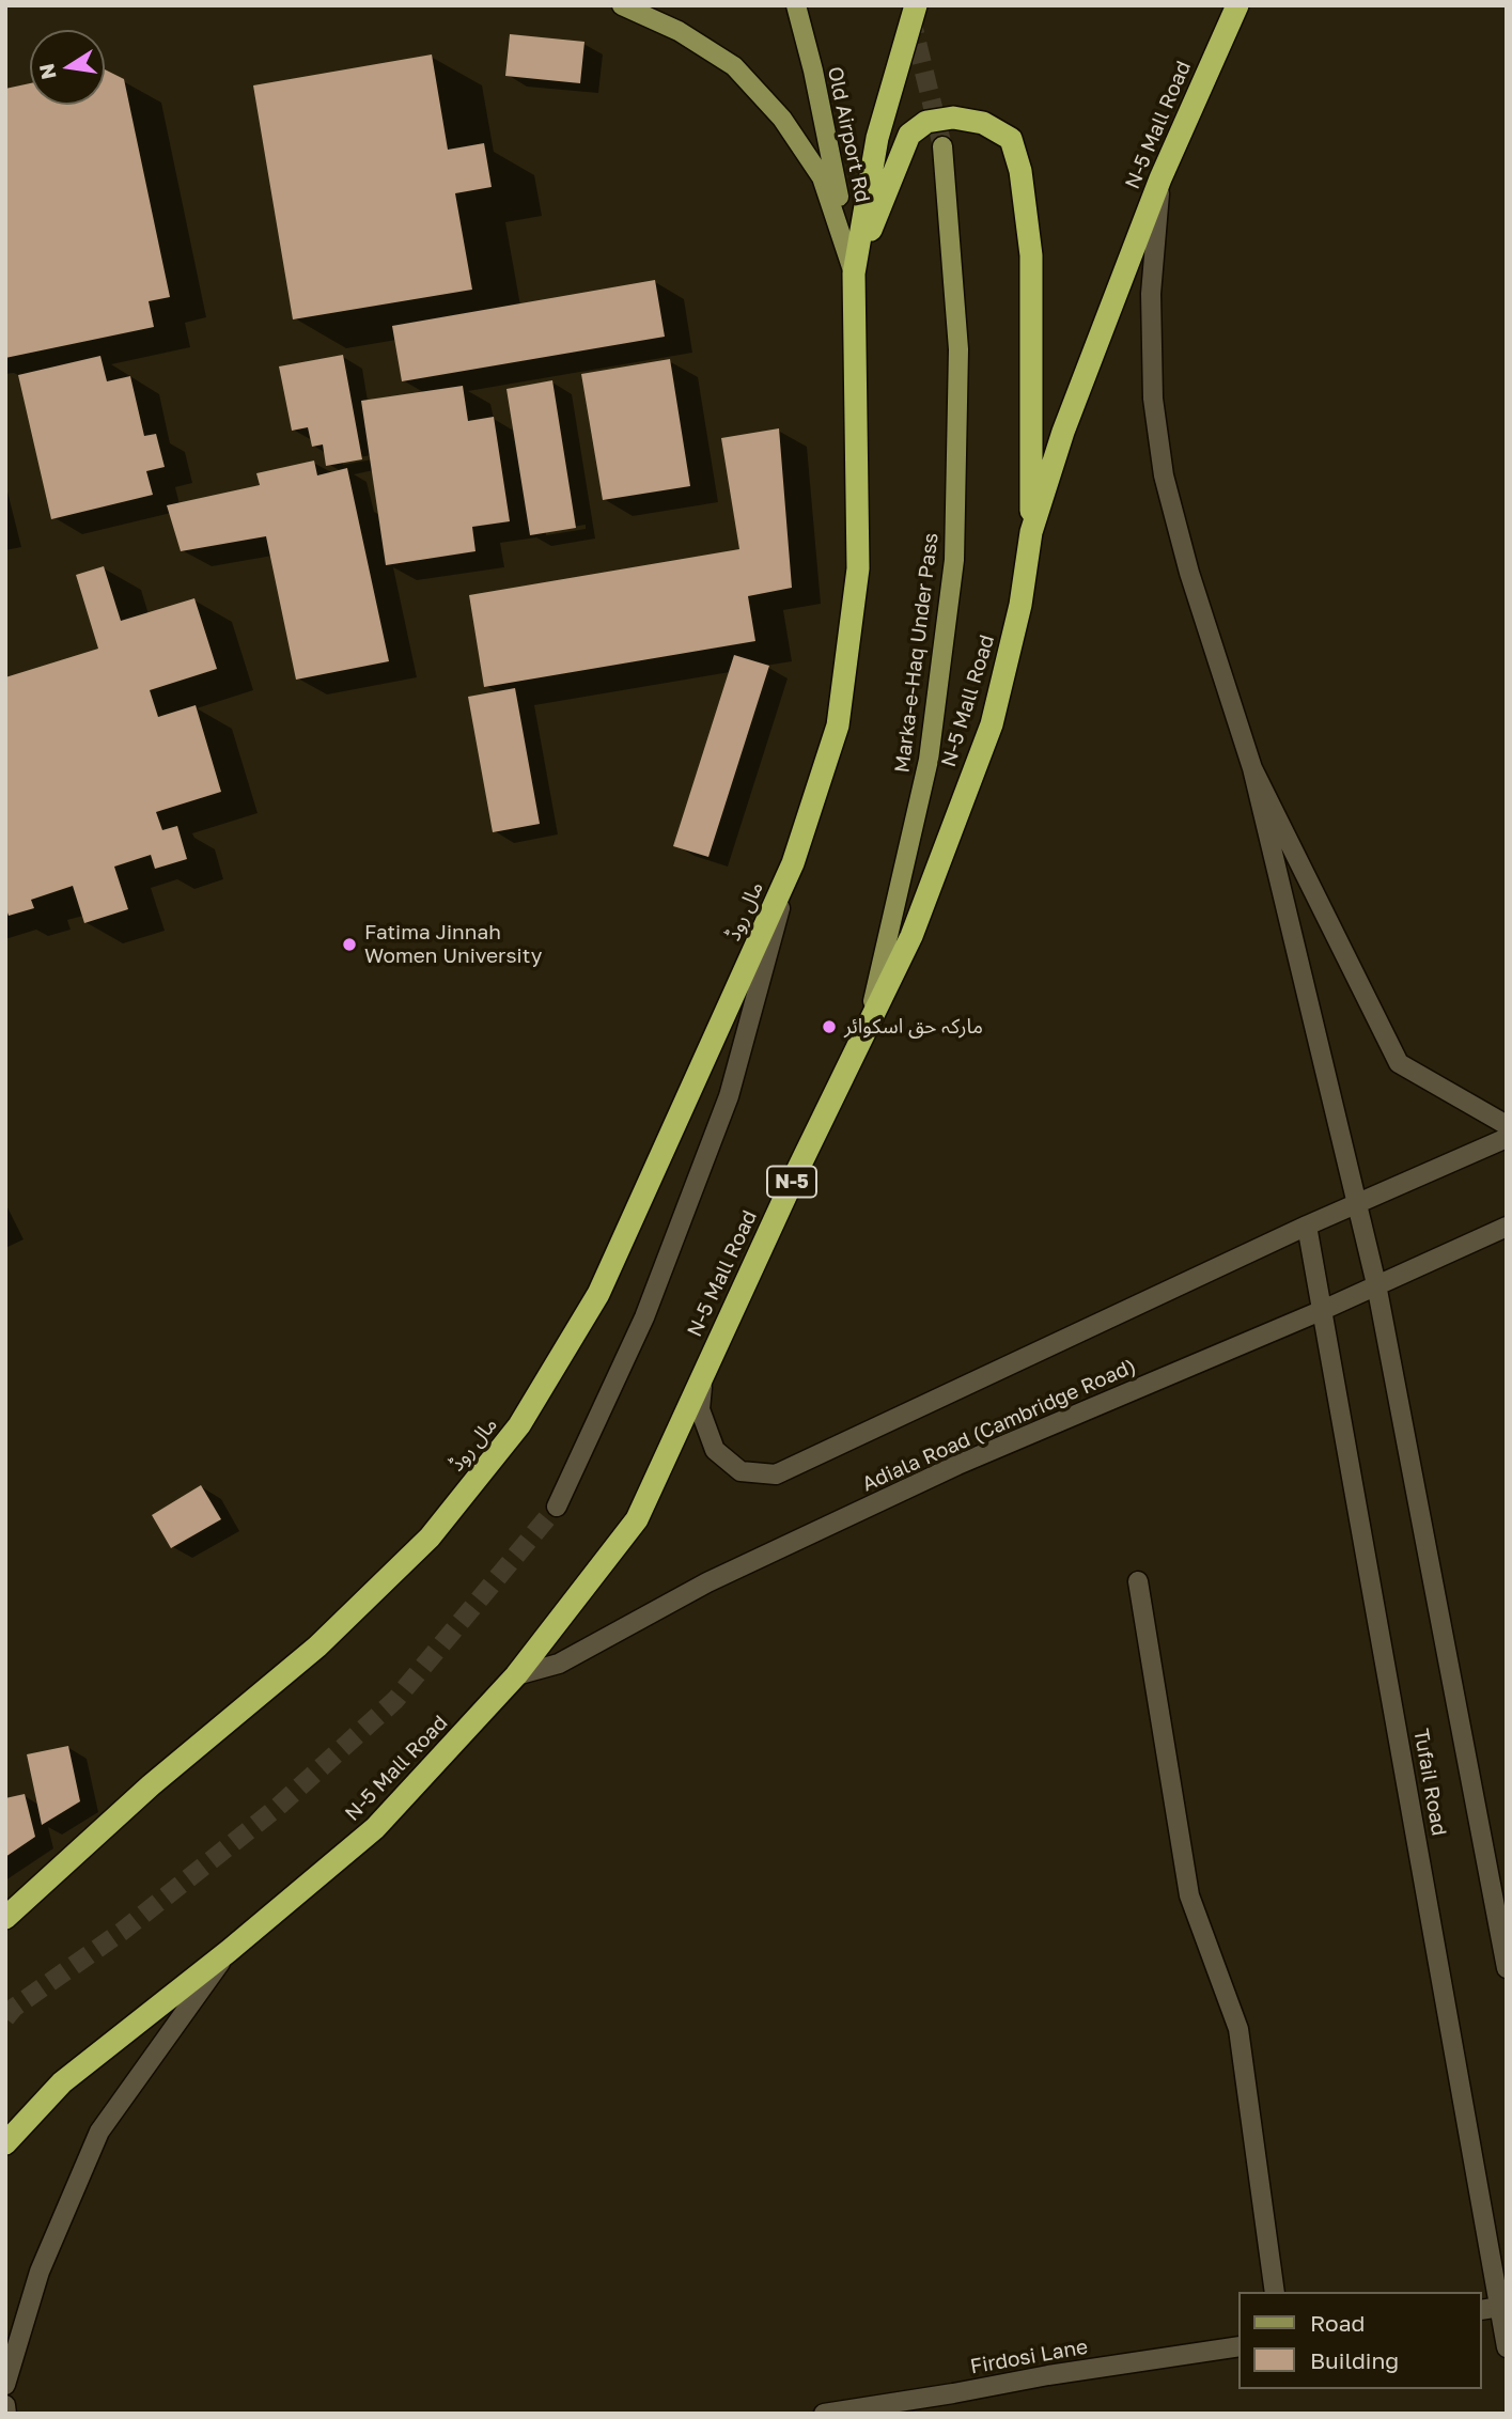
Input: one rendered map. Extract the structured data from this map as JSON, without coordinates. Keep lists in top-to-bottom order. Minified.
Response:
{"streets":{"highway":["N-5 Mall Road","مال روڈ","N-5"],"main road":["Old Airport Rd","Marka-e-Haq Under Pass","Adiala Road (Cambridge Road)","Tufail Road","Firdosi Lane"]},"crossings":[["N-5 Mall Road","Marka-e-Haq Under Pass"],["N-5 Mall Road","Adiala Road (Cambridge Road)"],["Old Airport Rd","مال روڈ"],["Adiala Road (Cambridge Road)","Tufail Road"]],"places":["Fatima Jinnah Women University","مارکہ حق اسکوائر"],"legend":["Road","Building"],"north":"left"}
